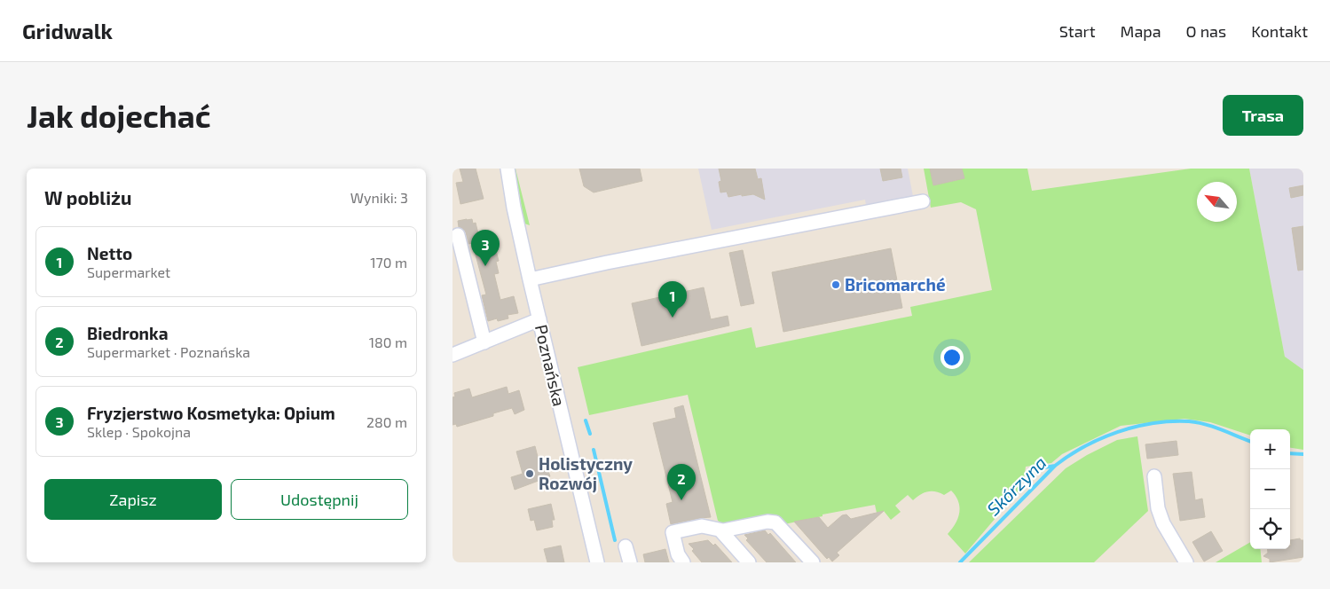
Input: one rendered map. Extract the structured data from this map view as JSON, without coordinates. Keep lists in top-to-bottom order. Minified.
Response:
{"streets":{"street":["Poznańska"]},"water":["Skórzyna"],"places":["Bricomarché","Holistyczny Rozwój"],"north":"top left","page":{"header":"Gridwalk","nav":["Start","Mapa","O nas","Kontakt"],"buttons":["Trasa",["Zapisz","Udostępnij"]],"title":"Jak dojechać","heading":["W pobliżu","Wyniki: 3"],"list":[{"mark":"1","name":"Netto","note":"Supermarket","value":"170 m"},{"mark":"2","name":"Biedronka","note":"Supermarket · Poznańska","value":"180 m"},{"mark":"3","name":"Fryzjerstwo Kosmetyka: Opium","note":"Sklep · Spokojna","value":"280 m"}],"pins":["3","1","2"],"map_buttons":["+","−"]}}
